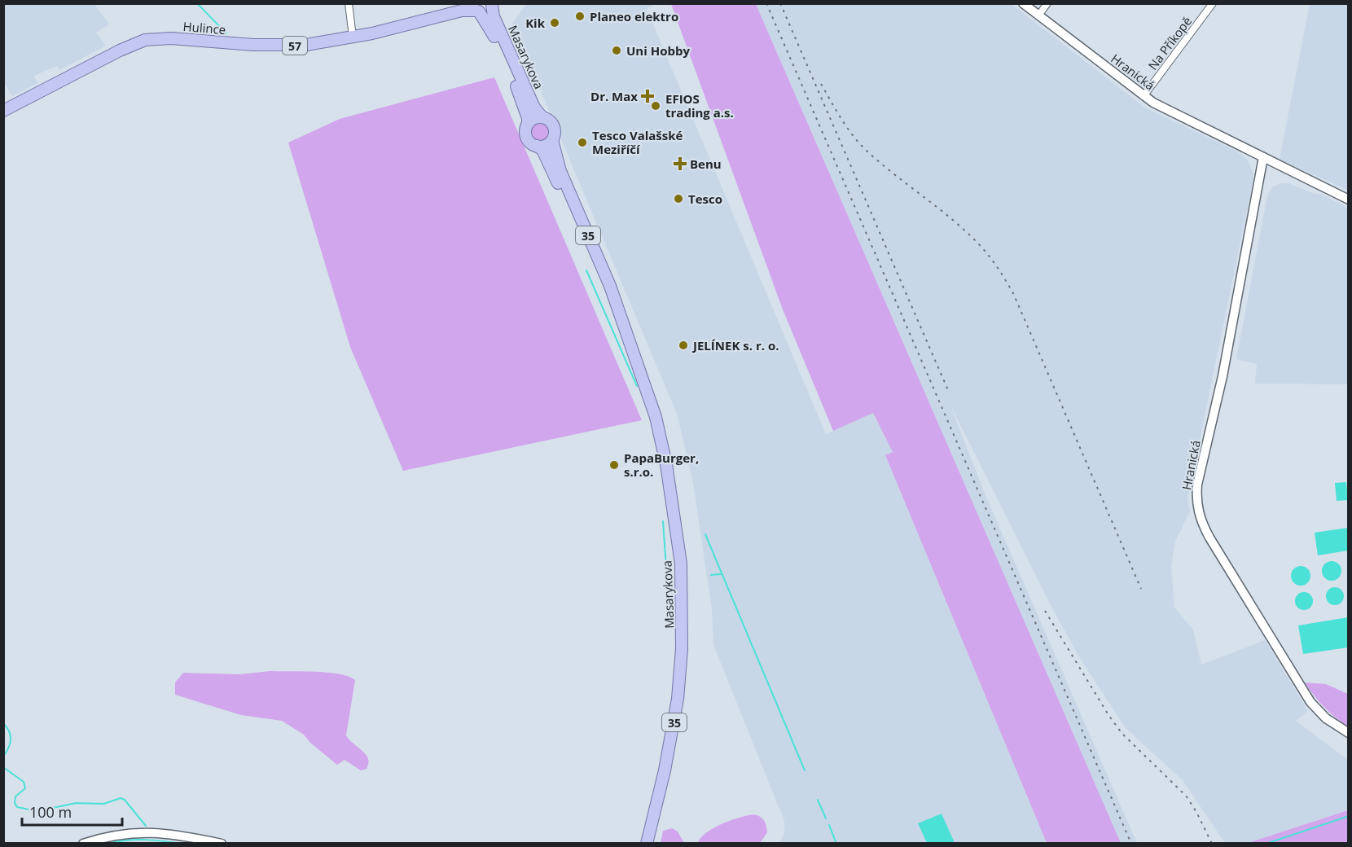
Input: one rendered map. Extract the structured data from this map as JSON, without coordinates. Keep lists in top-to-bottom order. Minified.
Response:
{"streets":{"main road":["Hulince","57","Masarykova","35"],"street":["Na Příkopě","Hranická"]},"crossings":[["Hulince","Masarykova"],["Hulince","35"],["Na Příkopě","Hranická"],["Masarykova","35"]],"places":{"other":["Planeo elektro","Kik","Uni Hobby","EFIOS trading a.s.","Tesco Valašské Meziříčí","Tesco","JELÍNEK s. r. o.","PapaBurger, s.r.o."],"health":["Dr. Max","Benu"]},"scale_bar":"100 m"}
